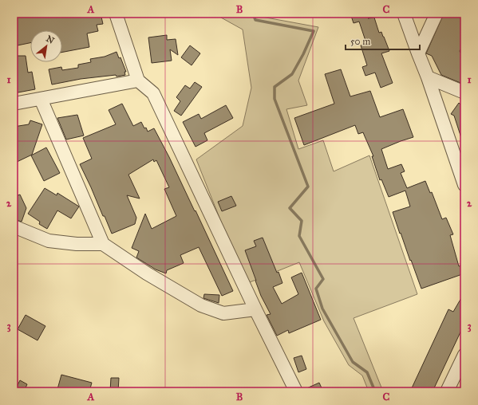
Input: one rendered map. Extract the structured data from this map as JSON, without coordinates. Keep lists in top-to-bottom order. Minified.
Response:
{"scale_bar":"50 m","north":"top right","grid":{"columns":["A","B","C"],"rows":["1","2","3"]}}
